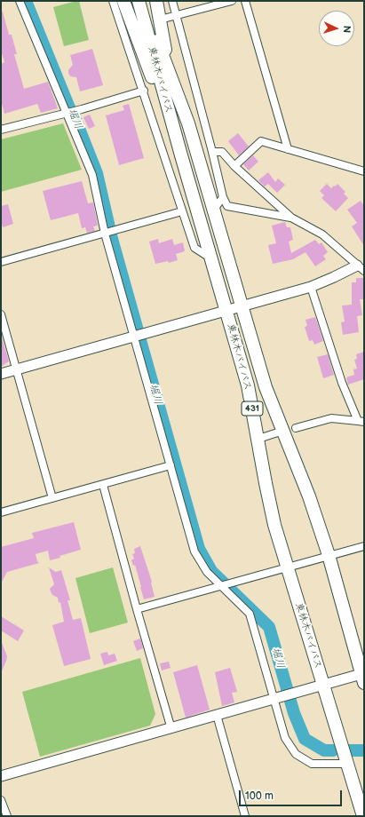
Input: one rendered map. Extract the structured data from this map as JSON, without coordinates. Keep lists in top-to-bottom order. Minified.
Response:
{"streets":{"highway":["東林木バイパス","431"]},"water":["堀川"],"scale_bar":"100 m","north":"right"}
